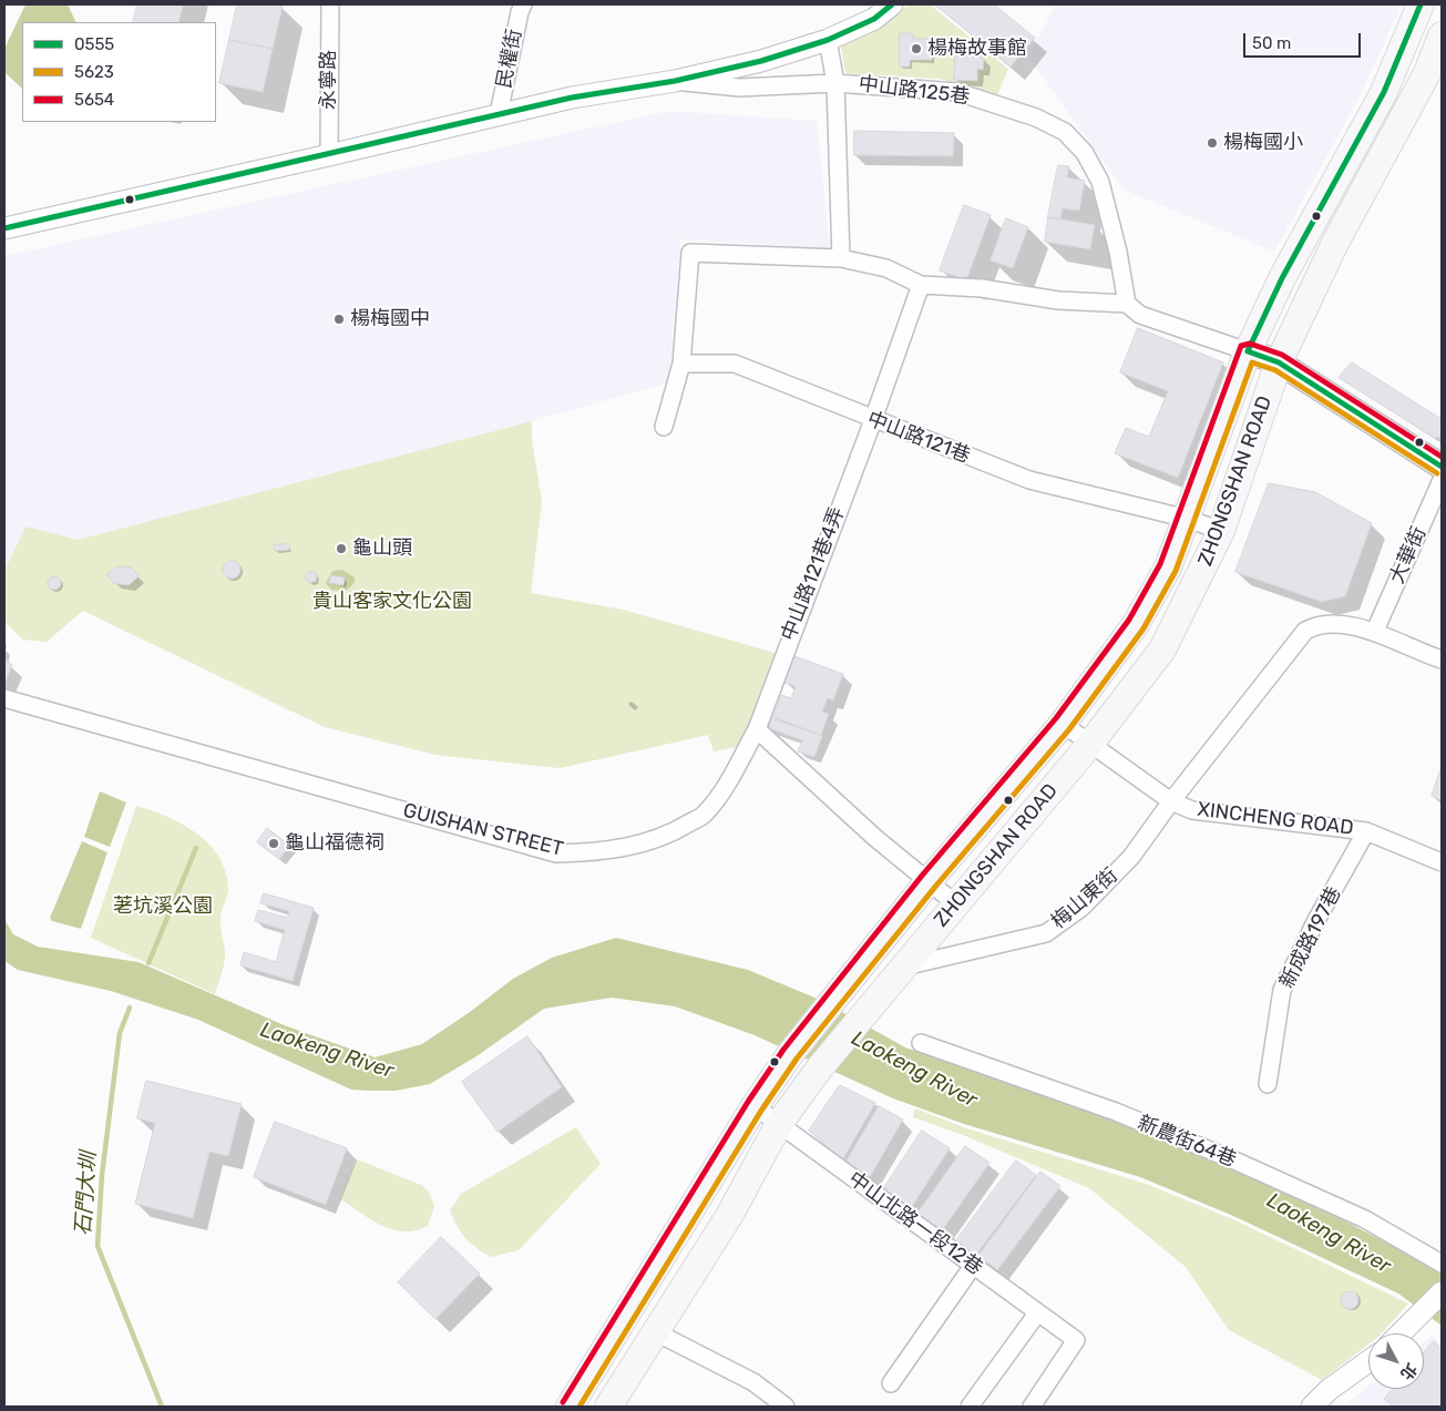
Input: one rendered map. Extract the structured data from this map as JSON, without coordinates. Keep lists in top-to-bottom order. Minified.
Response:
{"streets":{"main road":["ZHONGSHAN ROAD"],"street":["民權街","永寧路","中山路125巷","中山路121巷","大華街","中山路121巷4弄","XINCHENG ROAD","GUISHAN STREET","梅山東街","新成路197巷","新農街64巷","中山北路一段12巷"]},"crossings":[["中山路121巷","ZHONGSHAN ROAD"],["中山路121巷","中山路121巷4弄"],["ZHONGSHAN ROAD","XINCHENG ROAD"],["ZHONGSHAN ROAD","梅山東街"],["ZHONGSHAN ROAD","中山北路一段12巷"],["大華街","梅山東街"],["中山路121巷4弄","GUISHAN STREET"],["XINCHENG ROAD","梅山東街"],["XINCHENG ROAD","新成路197巷"]],"water":["Laokeng River","石門大圳"],"parks":["貴山客家文化公園","荖坑溪公園"],"places":["楊梅故事館","楊梅國小","楊梅國中","龜山頭","龜山福德祠"],"lines":["transit line 0555","transit line 5654","transit line 5623"],"legend":["0555","5623","5654"],"scale_bar":"50 m","north":"bottom right"}
